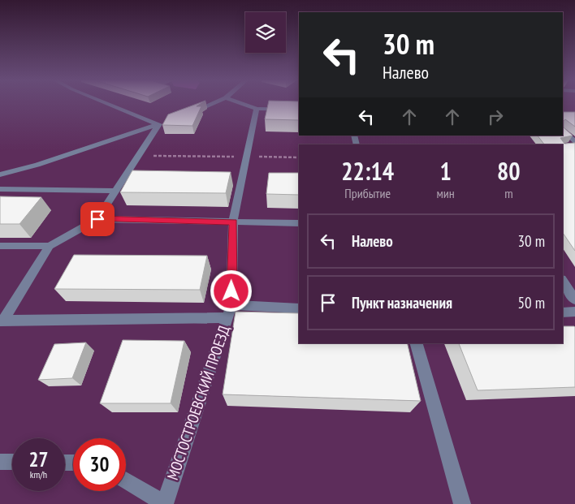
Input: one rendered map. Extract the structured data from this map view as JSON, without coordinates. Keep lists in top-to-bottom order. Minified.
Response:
{"streets":{"street":["МОСТОСТРОЕВСКИЙ ПРОЕЗД"]},"page":{"turn":["30 m","Налево"],"eta":["22:14","Прибытие","1","мин","80","m"],"list":[{"name":"Налево","value":"30 m"},{"name":"Пункт назначения","value":"50 m"}],"speed":"27 km/h","limit":"30"}}
